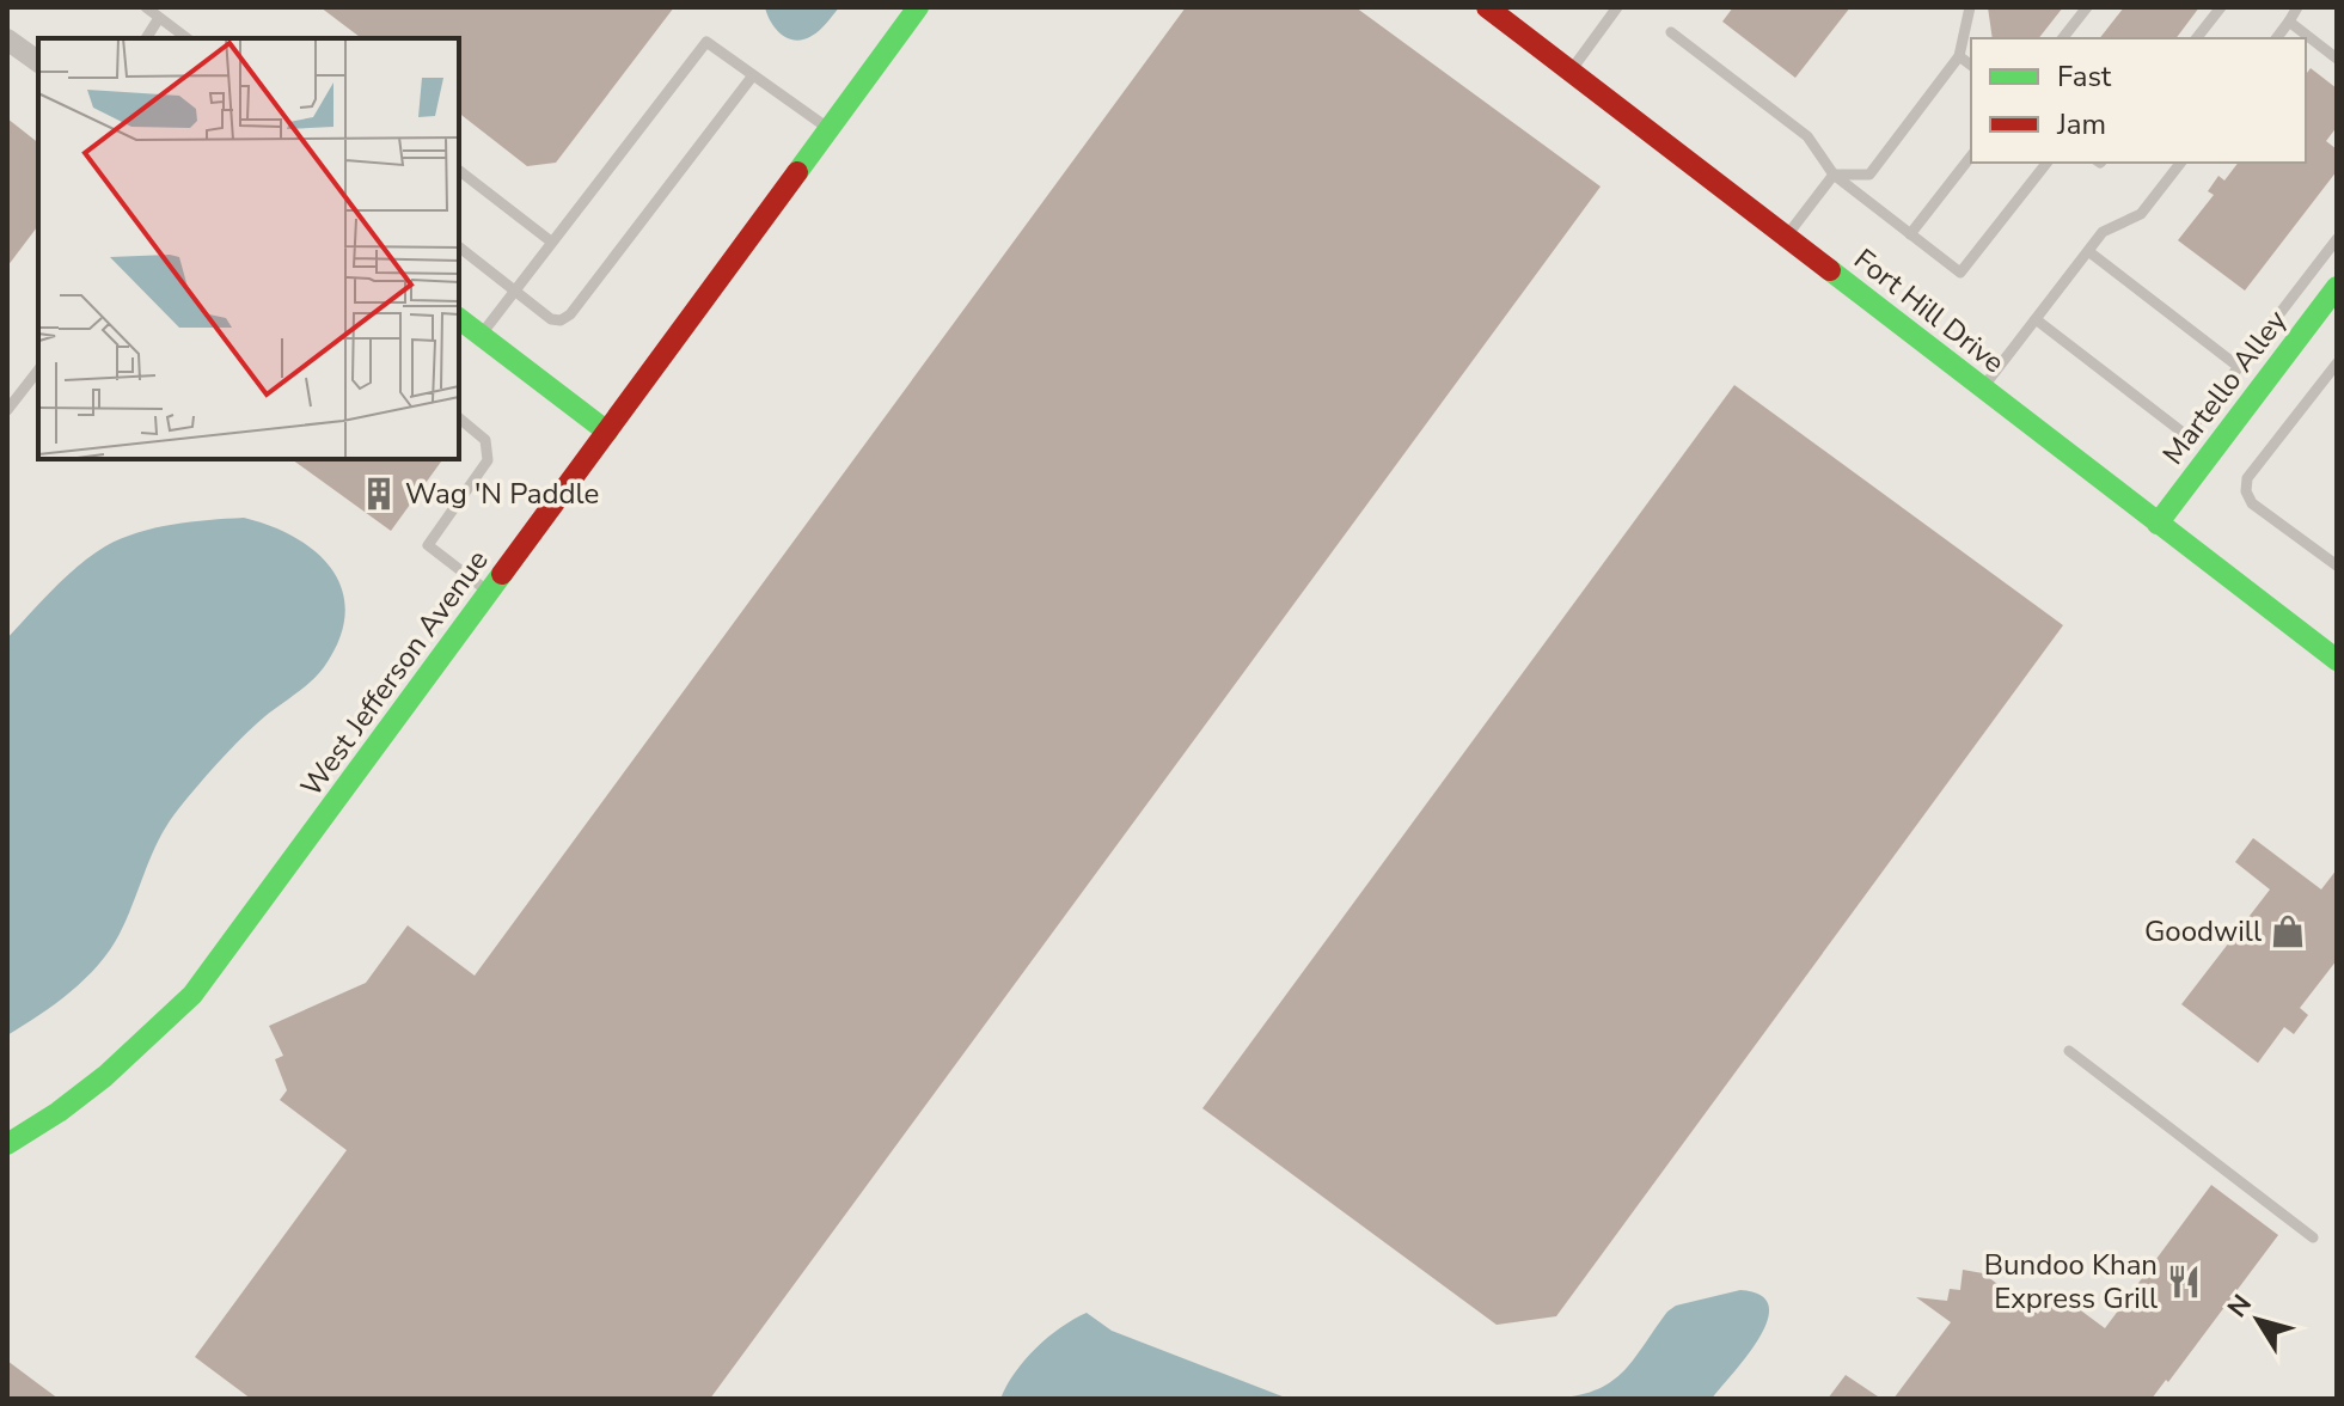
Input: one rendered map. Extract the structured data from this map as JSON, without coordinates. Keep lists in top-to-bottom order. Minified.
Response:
{"streets":{"street":["Fort Hill Drive","Martello Alley","West Jefferson Avenue"]},"crossings":[["Fort Hill Drive","Martello Alley"]],"places":{"building":["Wag 'N Paddle"],"shop":["Goodwill"],"restaurant":["Bundoo Khan Express Grill"]},"legend":["Fast","Jam"],"north":"top left"}
